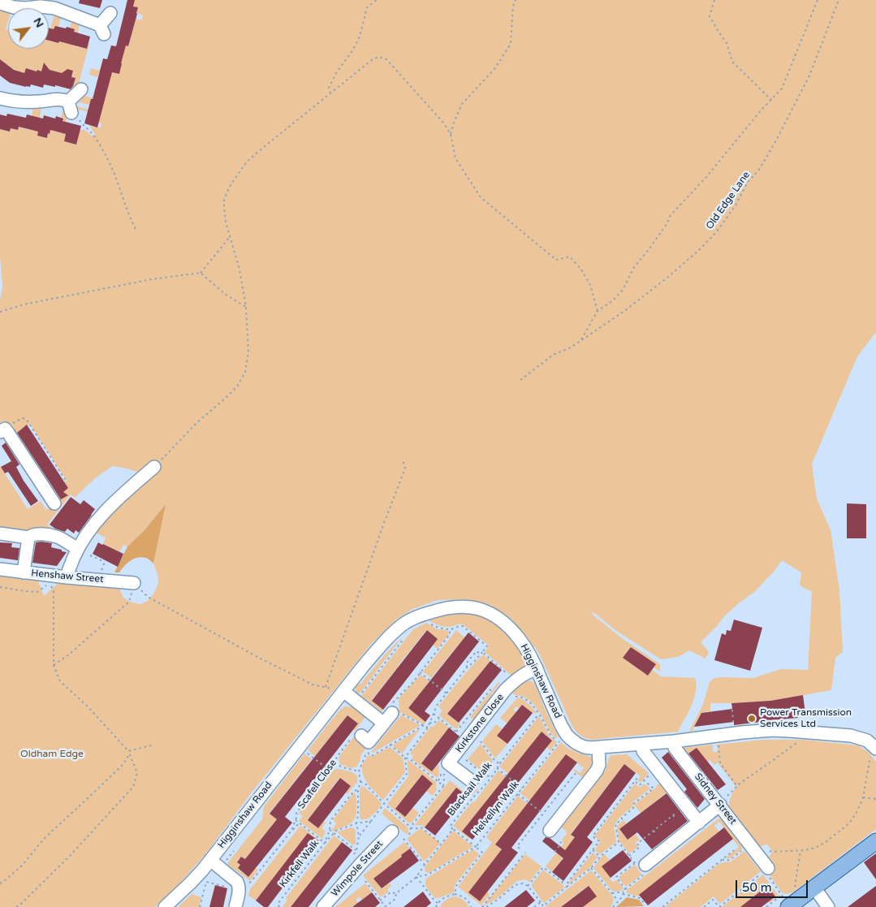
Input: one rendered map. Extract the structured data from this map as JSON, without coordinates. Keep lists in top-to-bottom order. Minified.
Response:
{"streets":{"street":["Henshaw Street","Higginshaw Road","Kirkstone Close","Sidney Street","Wimpole Street"],"path":["Old Edge Lane","Scafell Close","Blacksail Walk","Helvellyn Walk","Kirkfell Walk"]},"crossings":[["Higginshaw Road","Kirkstone Close"],["Higginshaw Road","Sidney Street"],["Higginshaw Road","Helvellyn Walk"]],"parks":["Oldham Edge"],"places":["Power Transmission Services Ltd"],"scale_bar":"50 m","north":"top right"}
